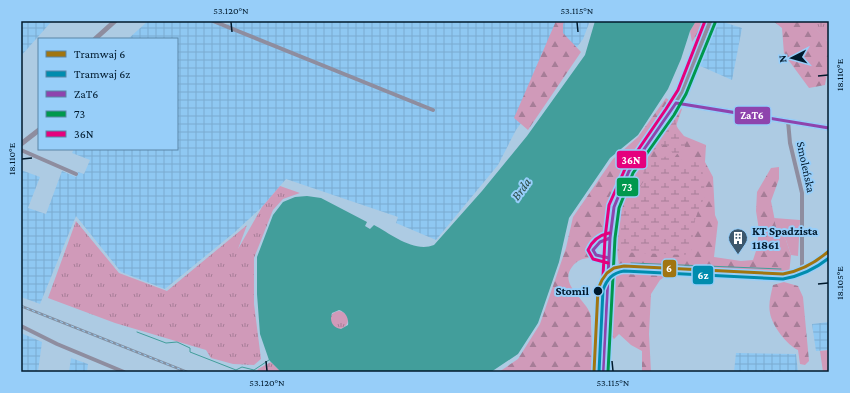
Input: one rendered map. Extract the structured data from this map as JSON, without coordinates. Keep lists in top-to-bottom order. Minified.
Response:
{"streets":{"street":["Smoleńska"]},"water":["Brda"],"places":{"building":["KT Spadzista 11861"],"other":["Stomil"]},"lines":["transit line 36N","transit line 73","transit line ZaT6","tram line 6","tram line 6z"],"legend":["Tramwaj 6","Tramwaj 6z","ZaT6","73","36N"],"north":"left","coordinates":["53.120°N","53.115°N","18.110°E","18.105°E"]}
